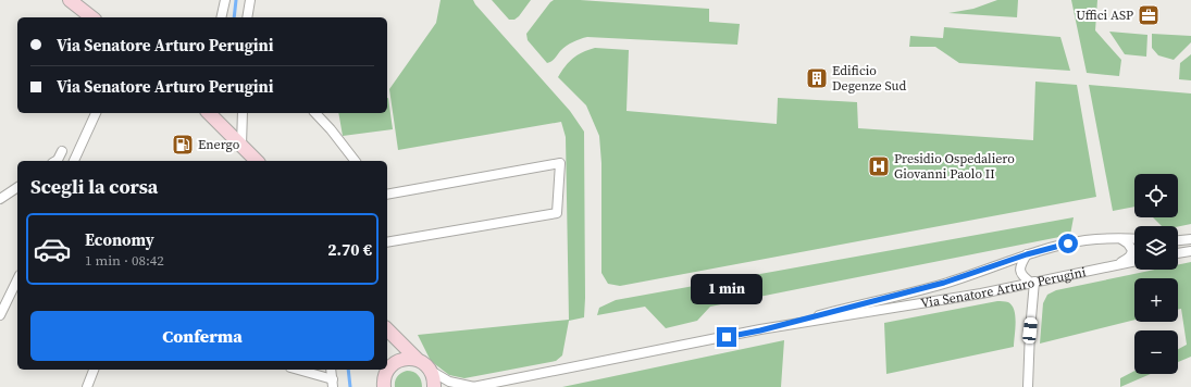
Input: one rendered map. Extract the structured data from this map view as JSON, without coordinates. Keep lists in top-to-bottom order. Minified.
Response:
{"streets":{"street":["Via Senatore Arturo Perugini"]},"places":{"office":["Uffici ASP"],"building":["Edificio Degenze Sud"],"fuel station":["Energo"],"hospital":["Presidio Ospedaliero Giovanni Paolo II"]},"page":{"banner":["Via Senatore Arturo Perugini","Via Senatore Arturo Perugini"],"heading":"Scegli la corsa","map_buttons":["+","−"],"list":[{"name":"Economy","note":"1 min · 08:42","value":"2.70 €"}],"bubble":"1 min","buttons":"Conferma"}}
